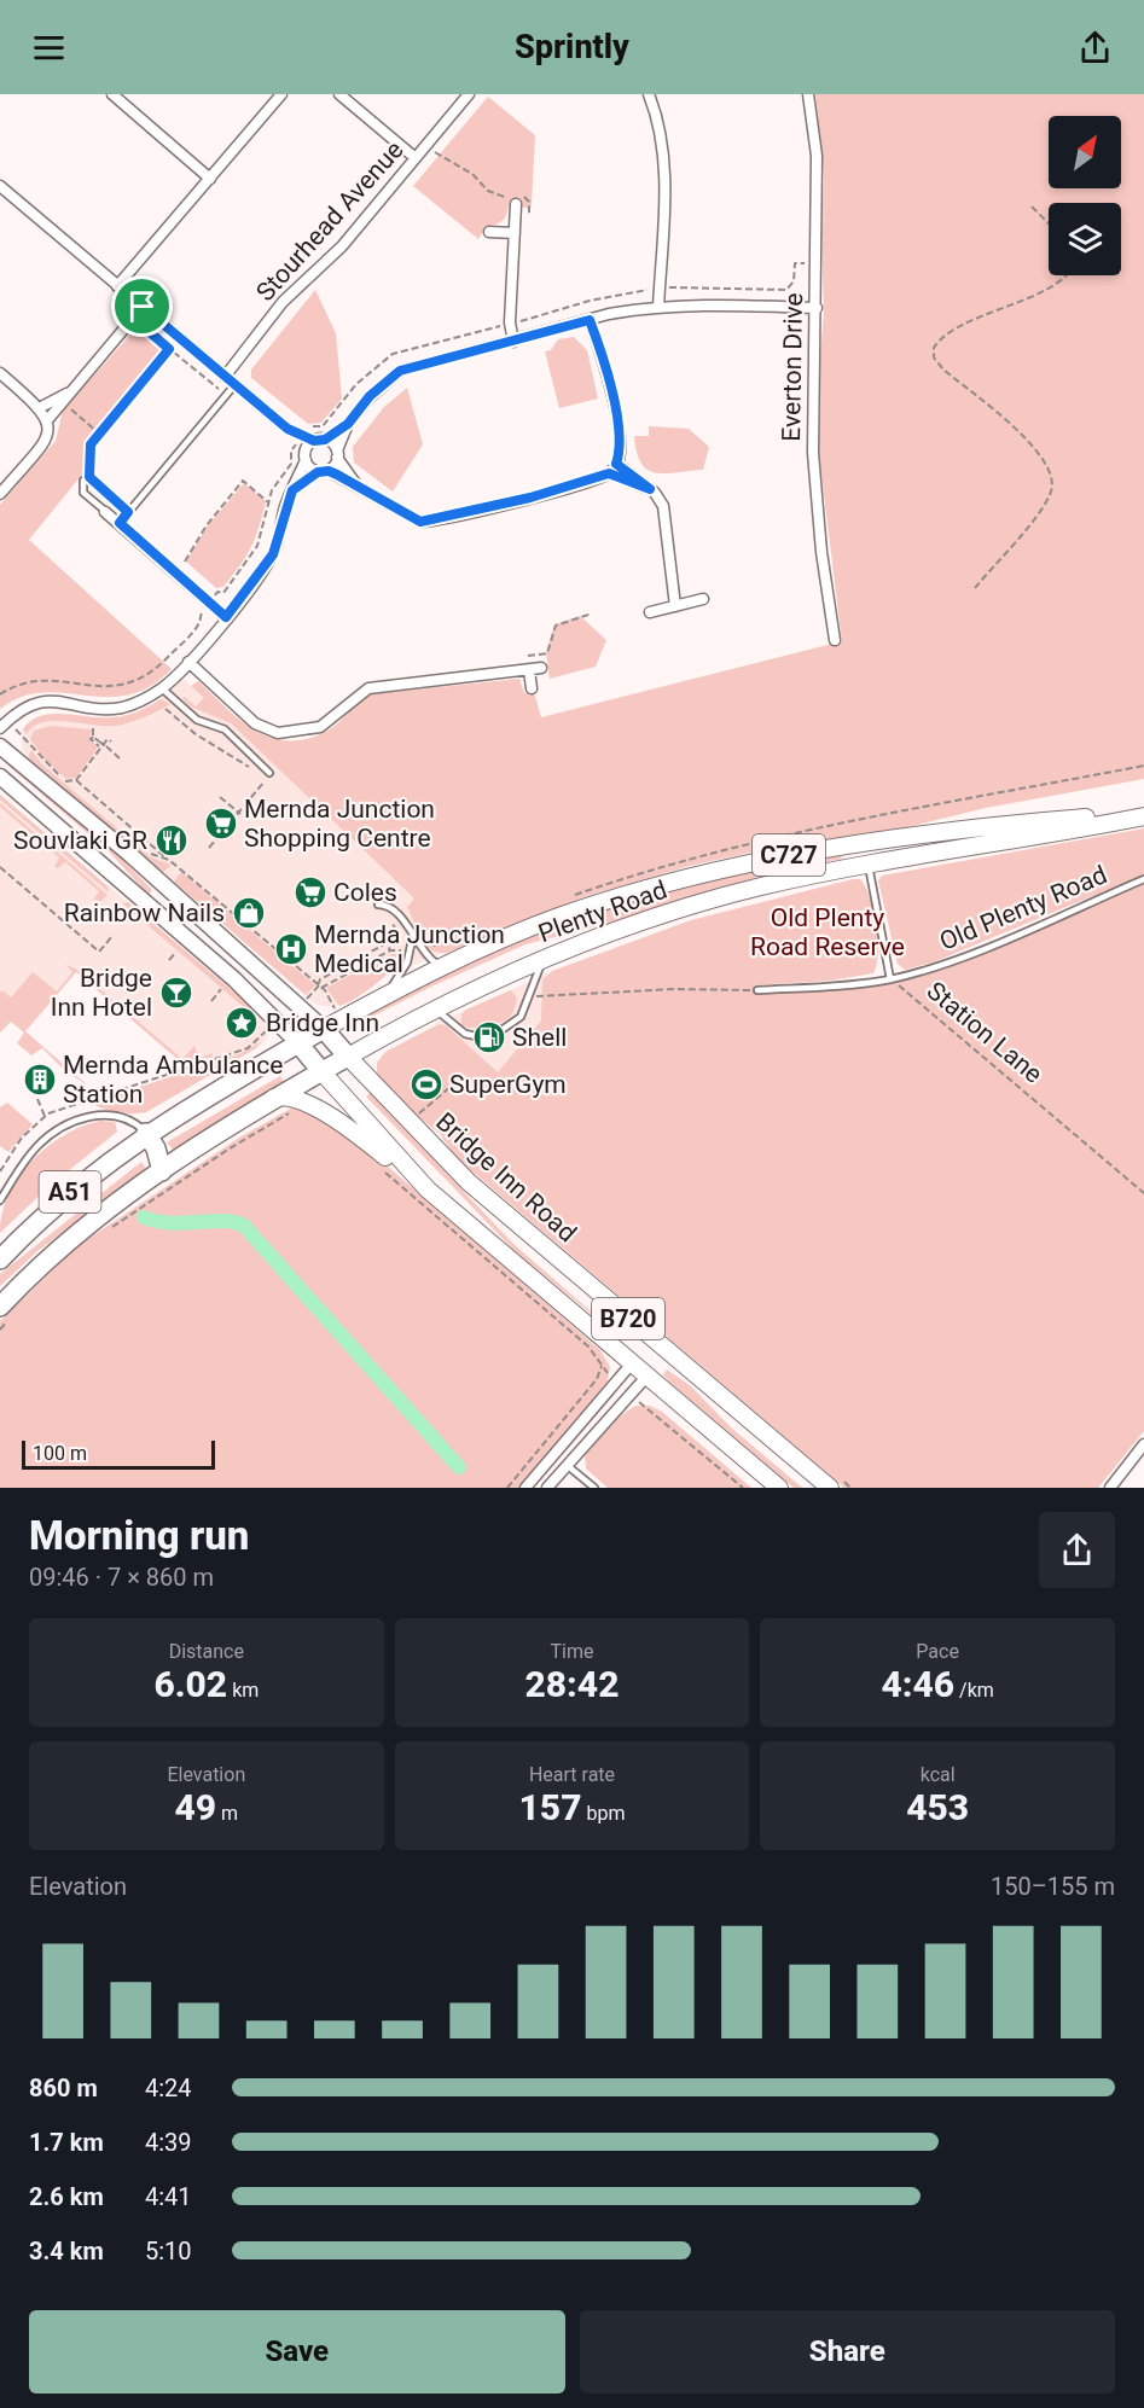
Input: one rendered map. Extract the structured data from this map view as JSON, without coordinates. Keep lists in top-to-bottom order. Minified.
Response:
{"streets":{"highway":["Plenty Road","Bridge Inn Road","A51","B720"],"main road":["C727"],"street":["Stourhead Avenue","Everton Drive"],"lane":["Old Plenty Road","Station Lane"]},"crossings":[["Old Plenty Road","Station Lane"],["Plenty Road","Station Lane"],["Plenty Road","Bridge Inn Road"],["Plenty Road","B720"]],"parks":["Old Plenty Road Reserve"],"places":{"supermarket":["Mernda Junction Shopping Centre","Coles"],"restaurant":["Souvlaki GR"],"shop":["Rainbow Nails"],"hospital":["Mernda Junction Medical"],"bar":["Bridge Inn Hotel"],"place":["Bridge Inn"],"fuel station":["Shell"],"building":["Mernda Ambulance Station"],"sports":["SuperGym"]},"scale_bar":"100 m","north":"top right","page":{"header":"Sprintly","scale":"100 m","heading":["Morning run","09:46 · 7 × 860 m"],"stats":[["Distance","6.02 km"],["Time","28:42"],["Pace","4:46 /km"],["Elevation","49 m"],["Heart rate","157 bpm"],["kcal","453"]],"chart":["Elevation","150–155 m"],"list":[{"name":"860 m","note":"4:24"},{"name":"1.7 km","note":"4:39"},{"name":"2.6 km","note":"4:41"},{"name":"3.4 km","note":"5:10"}],"buttons":["Save","Share"]}}
